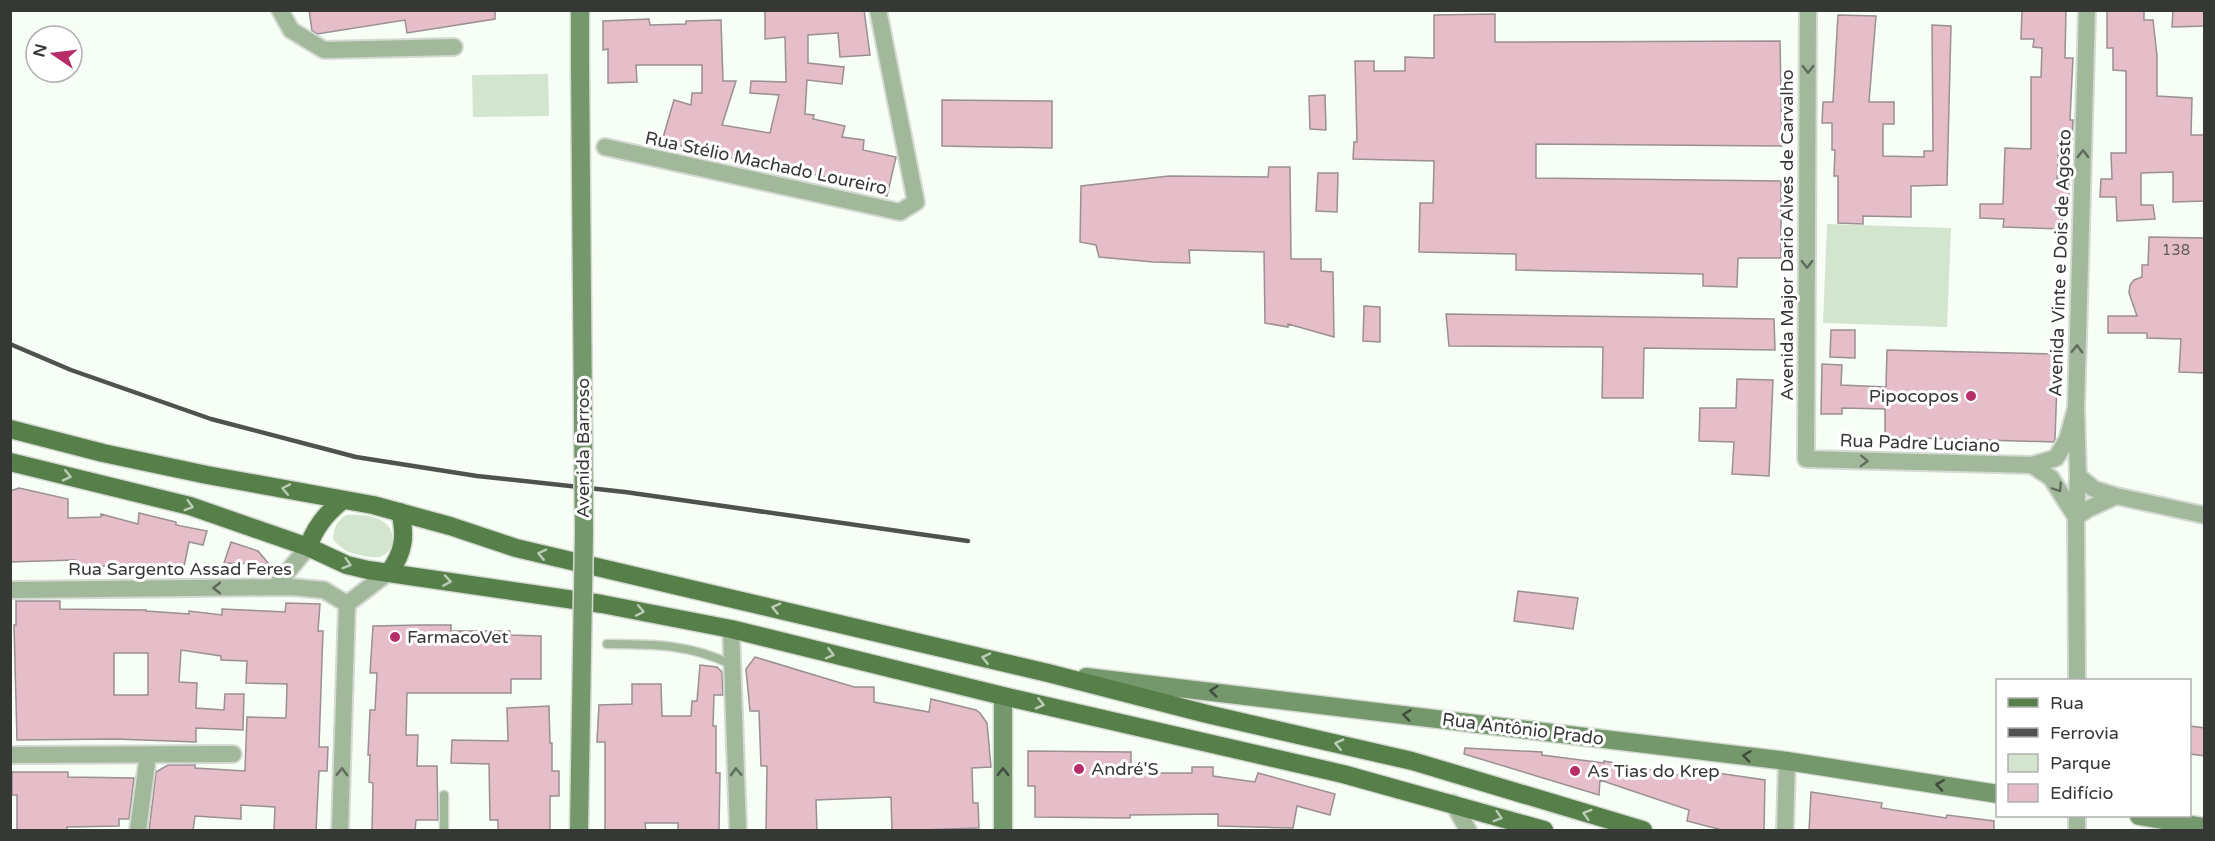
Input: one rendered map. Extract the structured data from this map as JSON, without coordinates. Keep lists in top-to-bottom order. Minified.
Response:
{"streets":{"main road":["Avenida Barroso","Rua Antônio Prado"],"street":["Rua Stélio Machado Loureiro","Avenida Major Dario Alves de Carvalho","Avenida Vinte e Dois de Agosto","Rua Padre Luciano","Rua Sargento Assad Feres"]},"crossings":[["Avenida Major Dario Alves de Carvalho","Rua Padre Luciano"],["Avenida Vinte e Dois de Agosto","Rua Padre Luciano"]],"one_way":["Avenida Major Dario Alves de Carvalho","Avenida Vinte e Dois de Agosto","Rua Padre Luciano","Rua Sargento Assad Feres"],"places":["Pipocopos","FarmacoVet","André'S","As Tias do Krep"],"house_numbers":["138"],"legend":["Rua","Ferrovia","Parque","Edifício"],"north":"left"}
